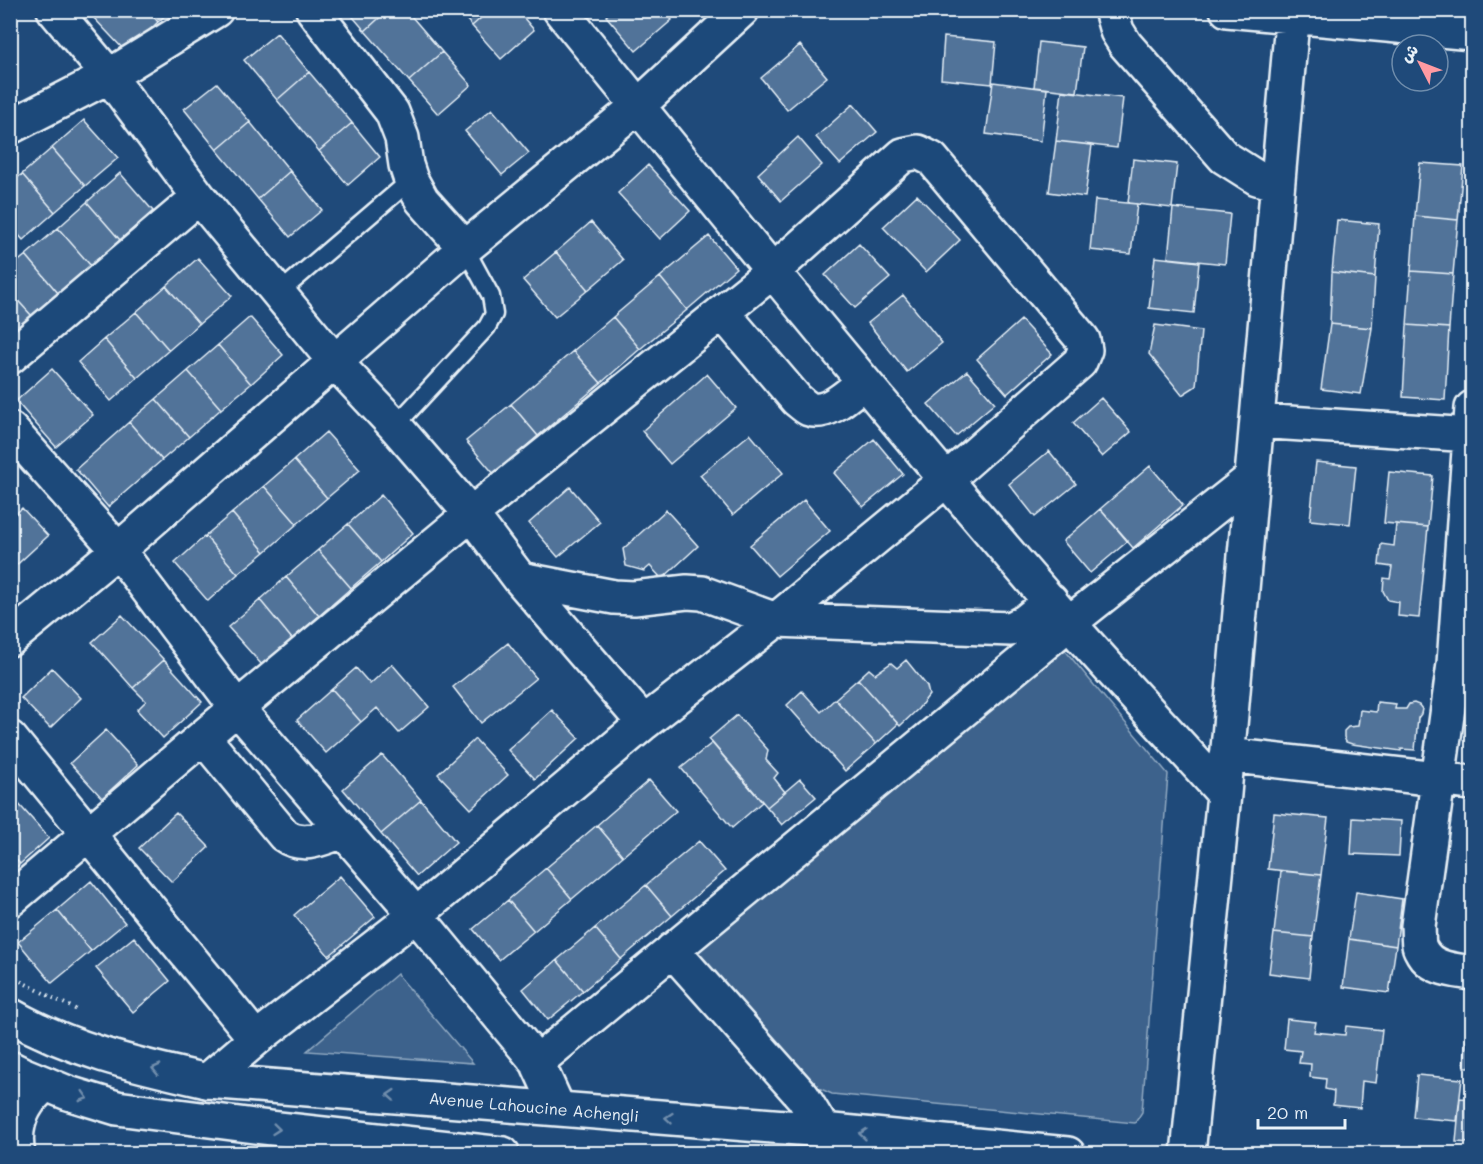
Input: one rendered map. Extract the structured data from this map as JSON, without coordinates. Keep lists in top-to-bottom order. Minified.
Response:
{"streets":{"street":["Avenue Lahoucine Achengli"]},"scale_bar":"20 m","north":"top left"}
